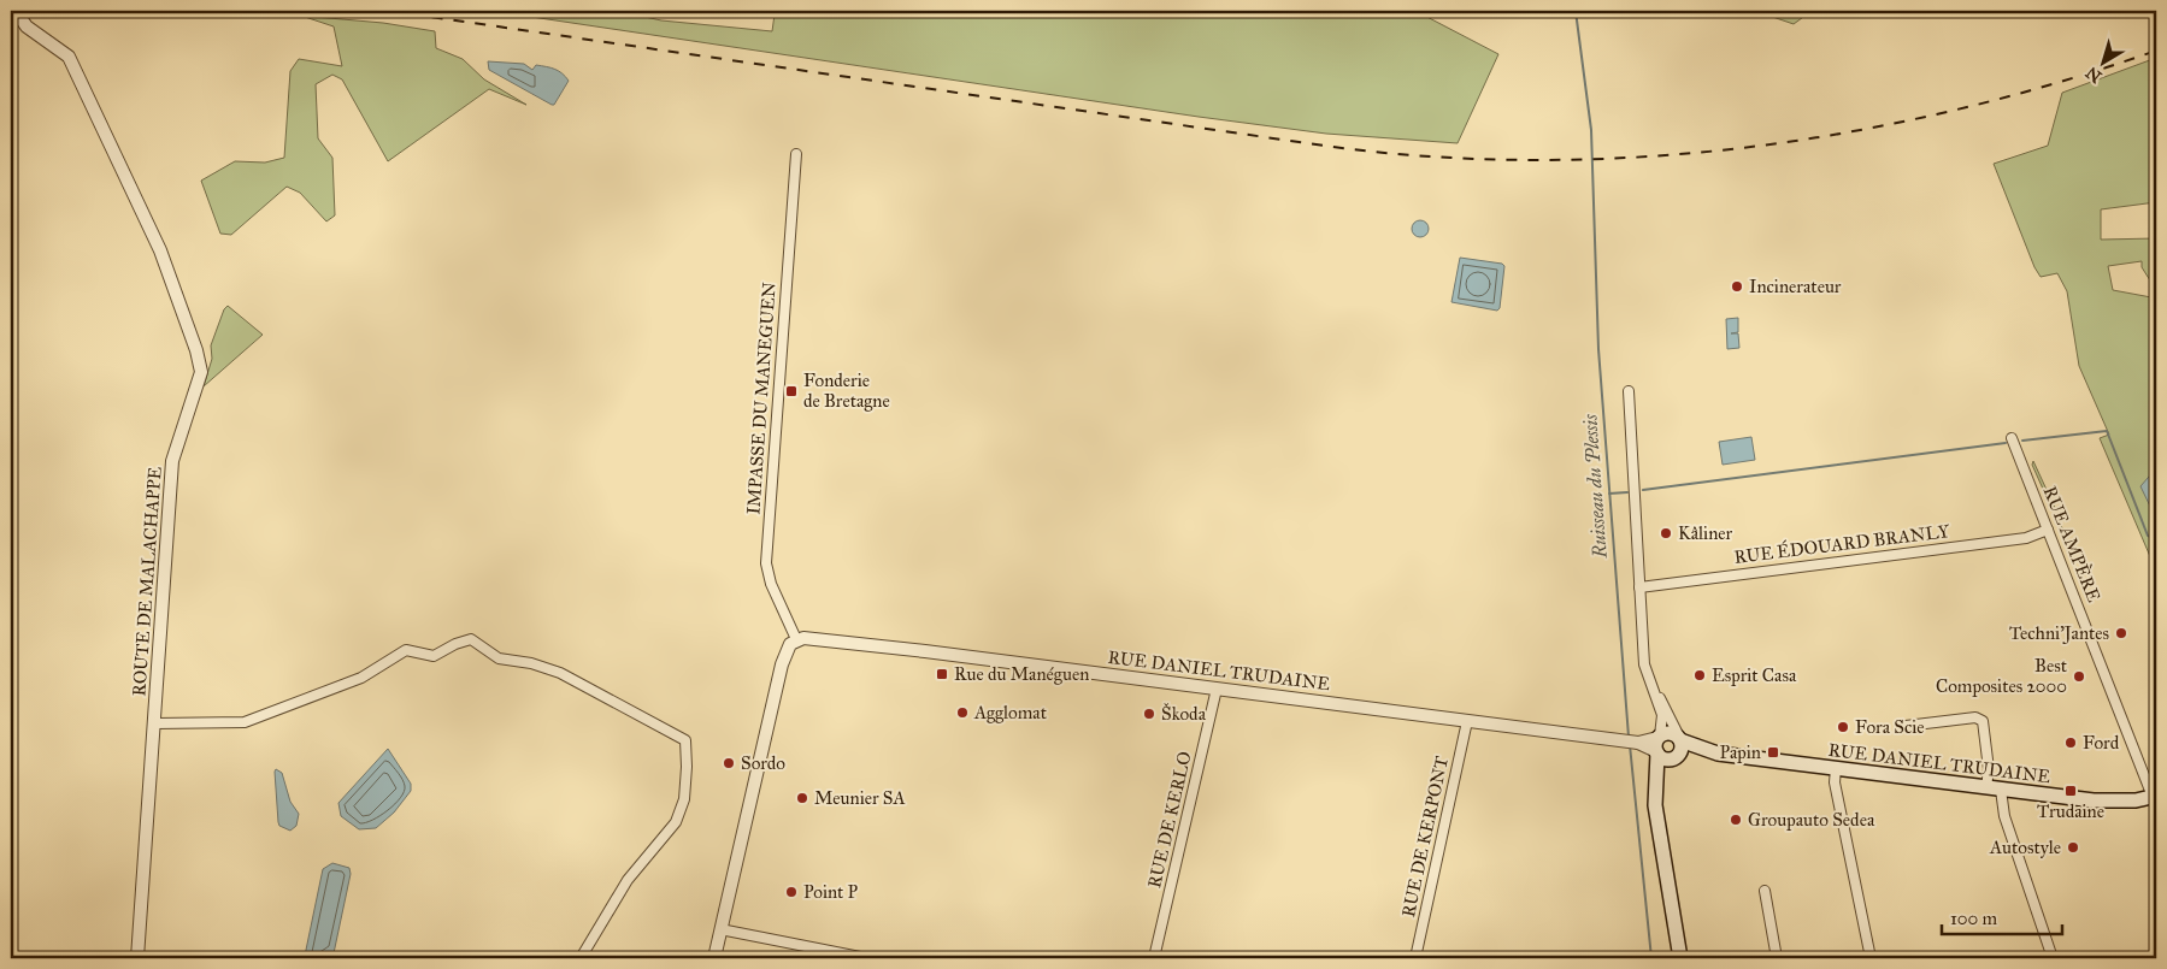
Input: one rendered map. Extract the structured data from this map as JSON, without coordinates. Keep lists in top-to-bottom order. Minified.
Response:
{"streets":{"main road":["RUE DANIEL TRUDAINE"],"street":["IMPASSE DU MANEGUEN","RUE ÉDOUARD BRANLY","RUE AMPÈRE","ROUTE DE MALACHAPPE","RUE DE KERLO","RUE DE KERPONT"]},"crossings":[["IMPASSE DU MANEGUEN","RUE DANIEL TRUDAINE"],["RUE ÉDOUARD BRANLY","RUE AMPÈRE"],["RUE AMPÈRE","RUE DANIEL TRUDAINE"],["RUE DANIEL TRUDAINE","RUE DE KERLO"],["RUE DANIEL TRUDAINE","RUE DE KERPONT"]],"water":["Ruisseau du Plessis"],"places":{"other":["Incinerateur","Kâliner","Techni'Jantes","Esprit Casa","Best Composites 2000","Agglomat","Škoda","Fora Scie","Ford","Sordo","Meunier SA","Groupauto Sedea","Autostyle","Point P"],"transit":["Fonderie de Bretagne","Rue du Manéguen","Papin","Trudaine"]},"scale_bar":"100 m","north":"bottom left"}
